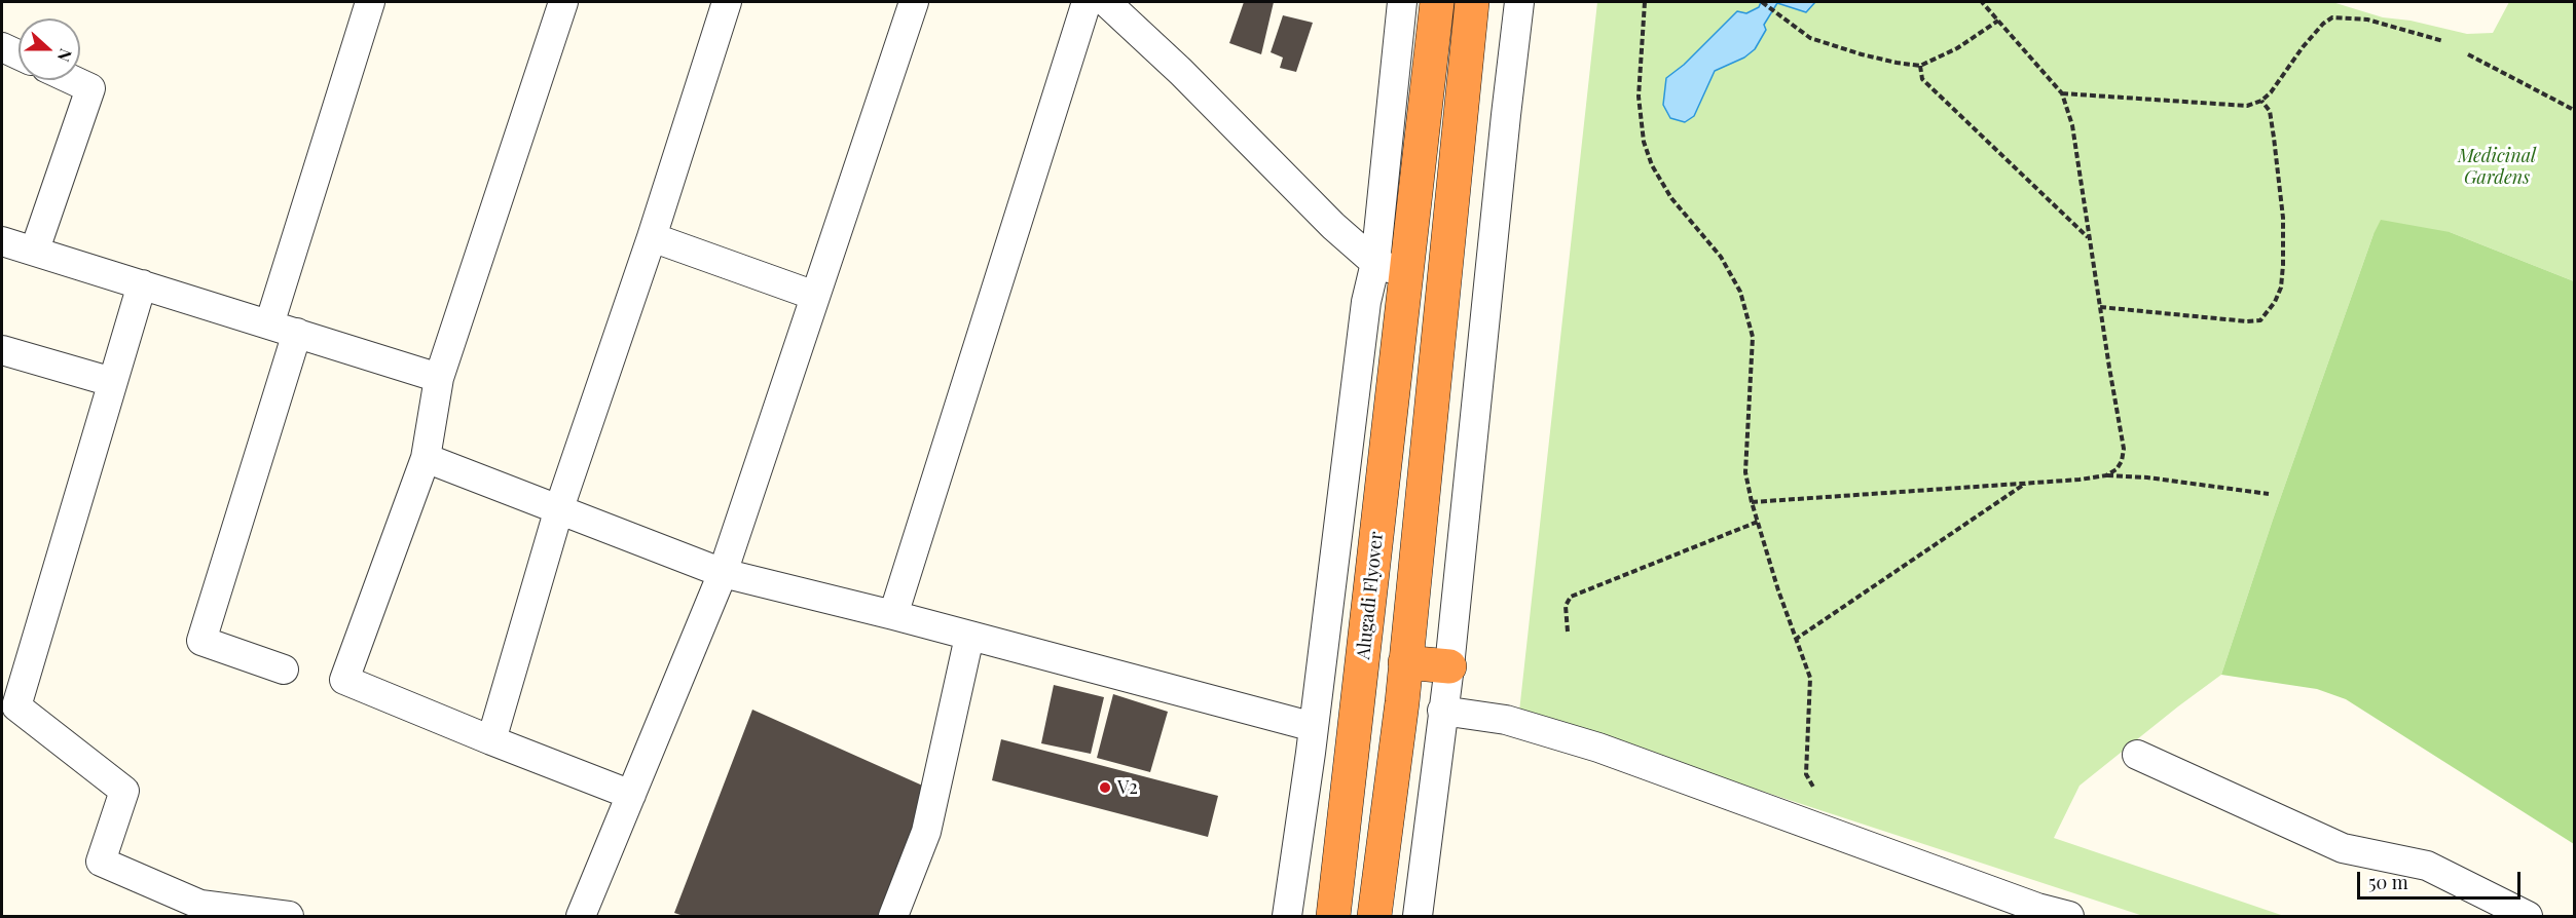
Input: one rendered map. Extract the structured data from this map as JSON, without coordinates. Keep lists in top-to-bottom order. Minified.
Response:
{"streets":{"highway":["Alugadi Flyover"]},"parks":["Medicinal Gardens"],"places":["V2"],"scale_bar":"50 m","north":"right"}
